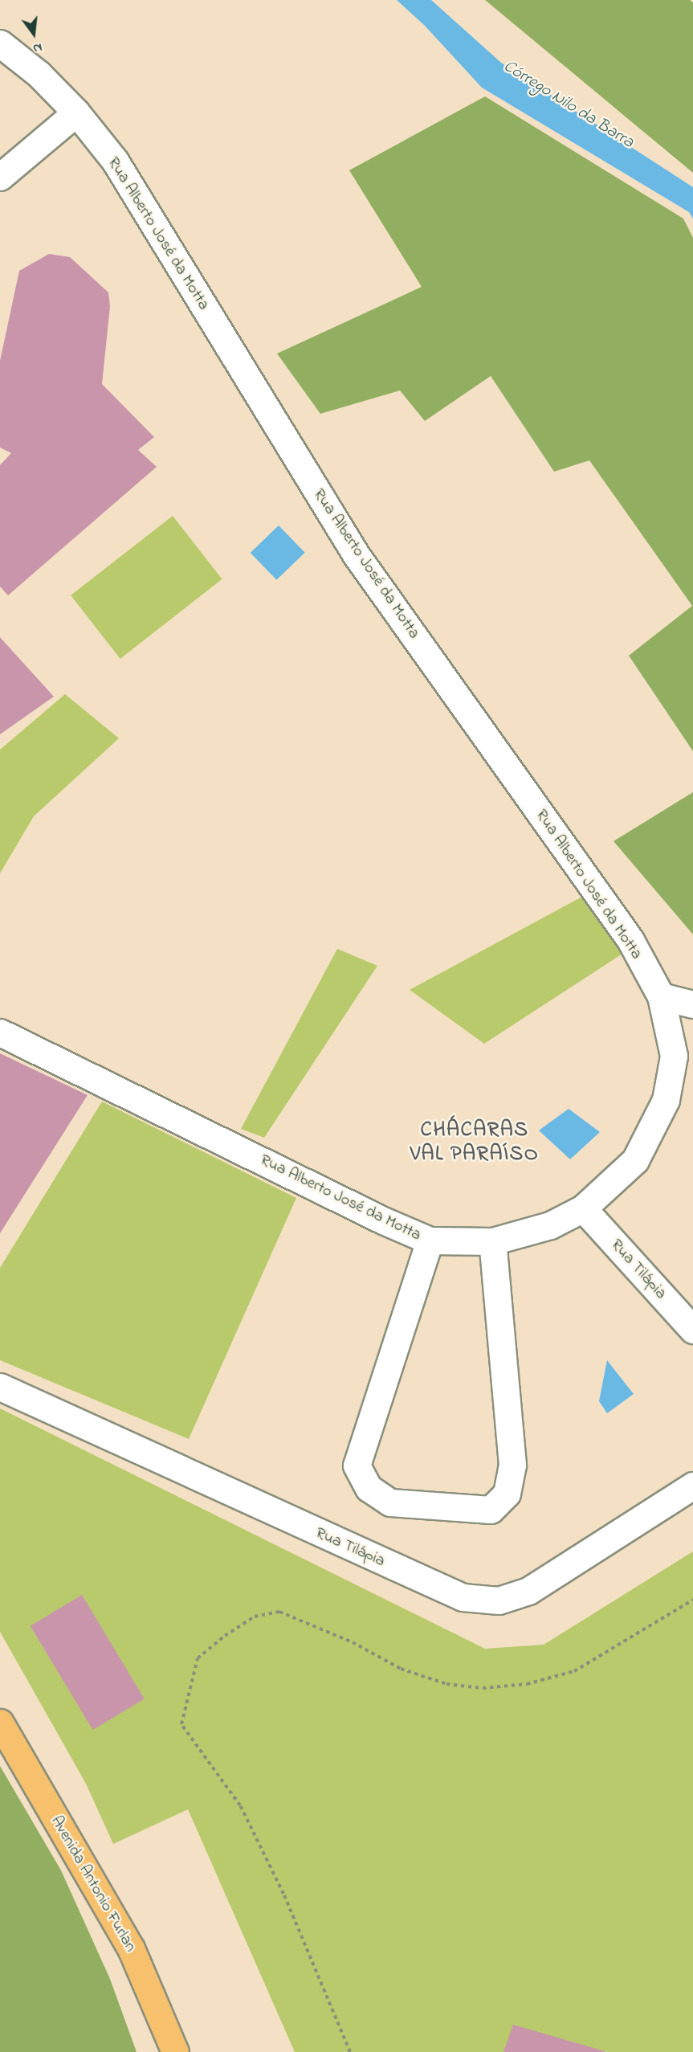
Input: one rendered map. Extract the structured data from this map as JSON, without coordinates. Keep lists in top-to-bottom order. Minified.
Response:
{"streets":{"main road":["Avenida Antonio Furlan"],"street":["Rua Alberto José da Motta","Rua Tilápia"]},"crossings":[["Rua Alberto José da Motta","Rua Tilápia"]],"districts":["CHÁCARAS VAL PARAÍSO"],"water":["Córrego Nilo da Barra"],"north":"bottom"}
